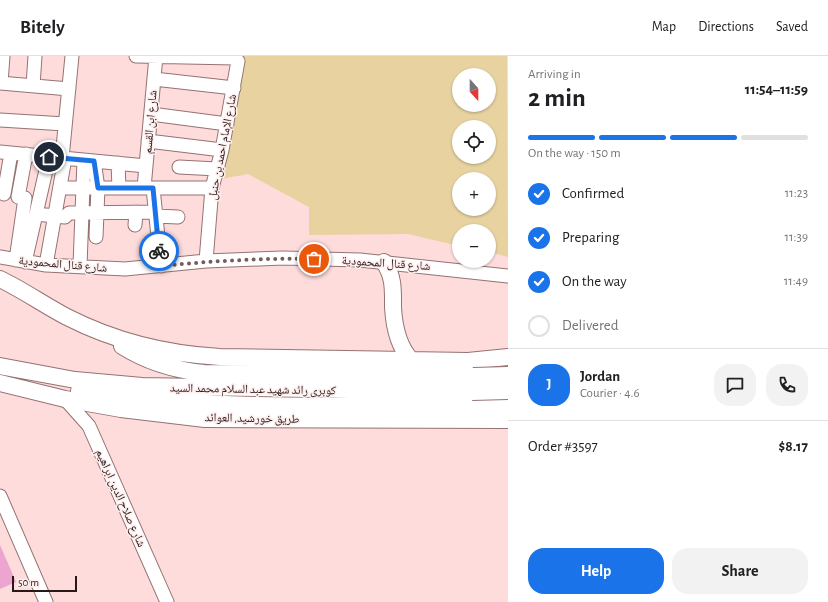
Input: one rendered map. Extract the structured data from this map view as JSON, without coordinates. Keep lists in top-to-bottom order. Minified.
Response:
{"streets":{"main road":["كوبرى رائد شهيد عبد السلام محمد السيد","طريق خورشيد, العوائد"],"street":["شارع ابن القسم","شارع الإمام احمد بن حنبل","شارع قنال المحمودية","شارع صلاح الدين ابراهيم"]},"crossings":[["شارع ابن القسم","شارع الإمام احمد بن حنبل"],["شارع ابن القسم","شارع قنال المحمودية"],["شارع الإمام احمد بن حنبل","شارع قنال المحمودية"],["طريق خورشيد, العوائد","شارع صلاح الدين ابراهيم"]],"scale_bar":"50 m","north":"bottom","page":{"header":"Bitely","nav":["Map","Directions","Saved"],"heading":["2 min","Arriving in","11:54–11:59"],"panel":["Jordan","Courier · 4.6","Order #3597","$8.17"],"map_buttons":["+","−"],"bar":"On the way · 150 m","list":[["Confirmed","11:23"],["Preparing","11:39"],["On the way","11:49"],"Delivered"],"round":"J","buttons":["Help","Share"],"scale":"50 m"}}
